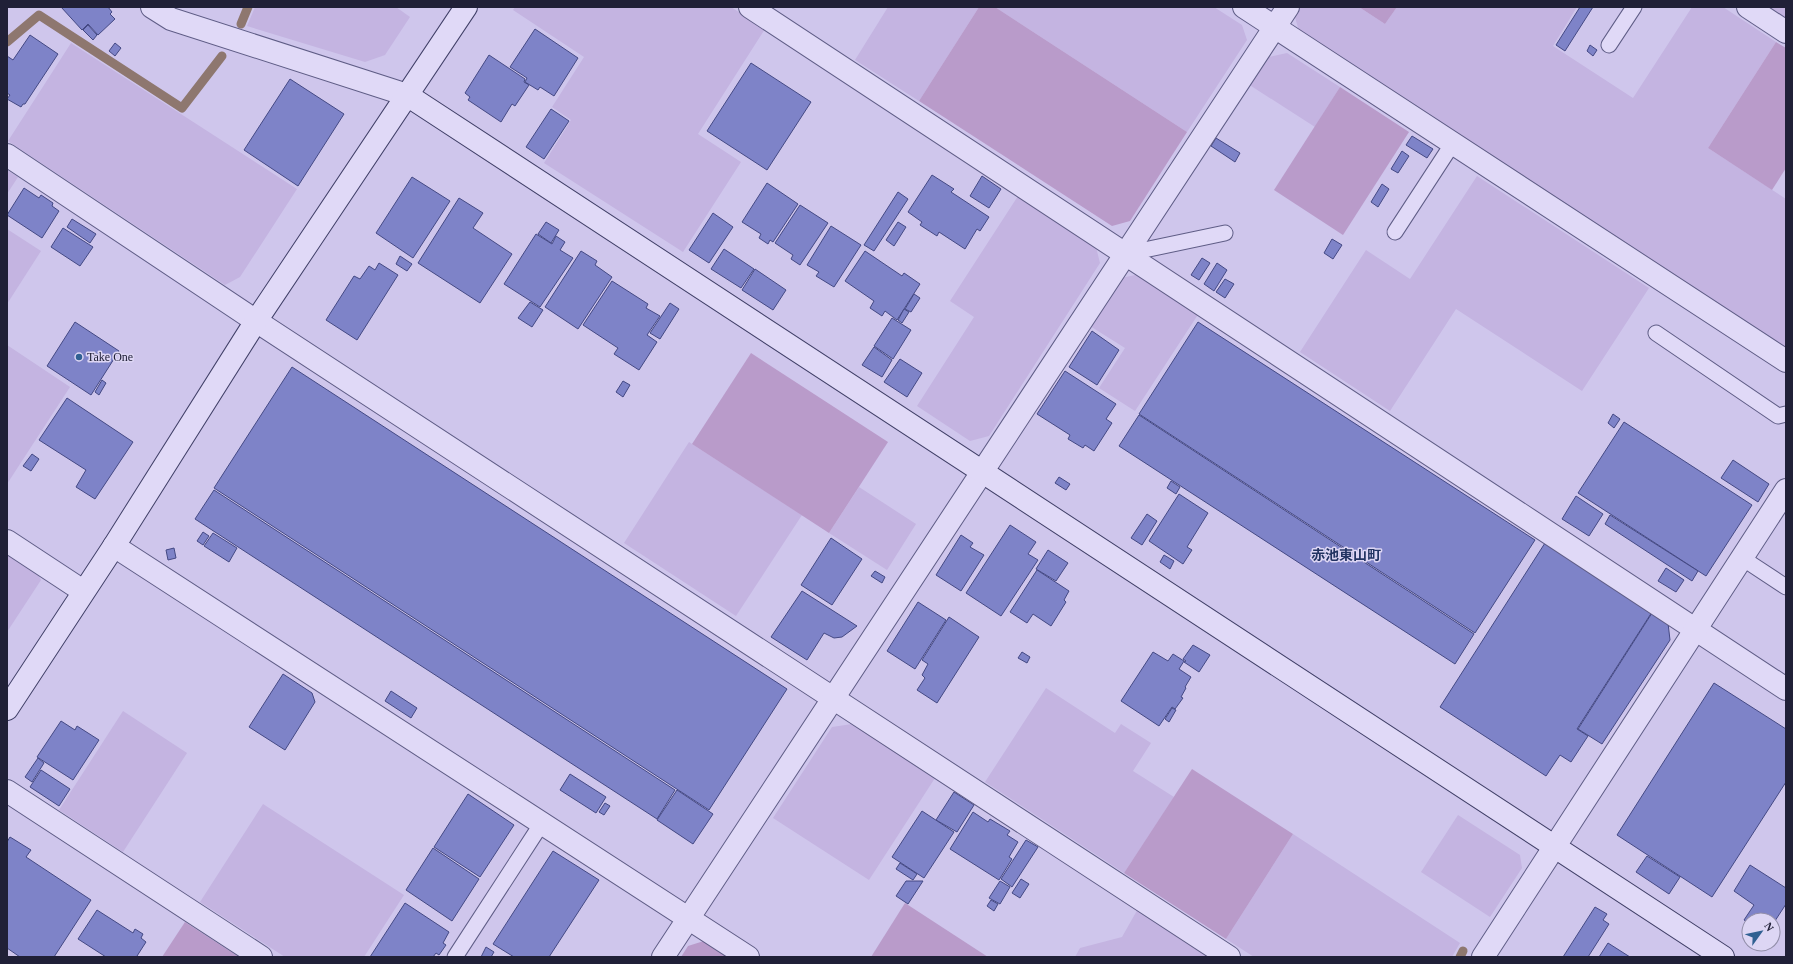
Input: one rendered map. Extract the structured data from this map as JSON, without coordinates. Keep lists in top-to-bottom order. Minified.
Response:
{"districts":["赤池東山町"],"places":["Take One"],"north":"top right"}
